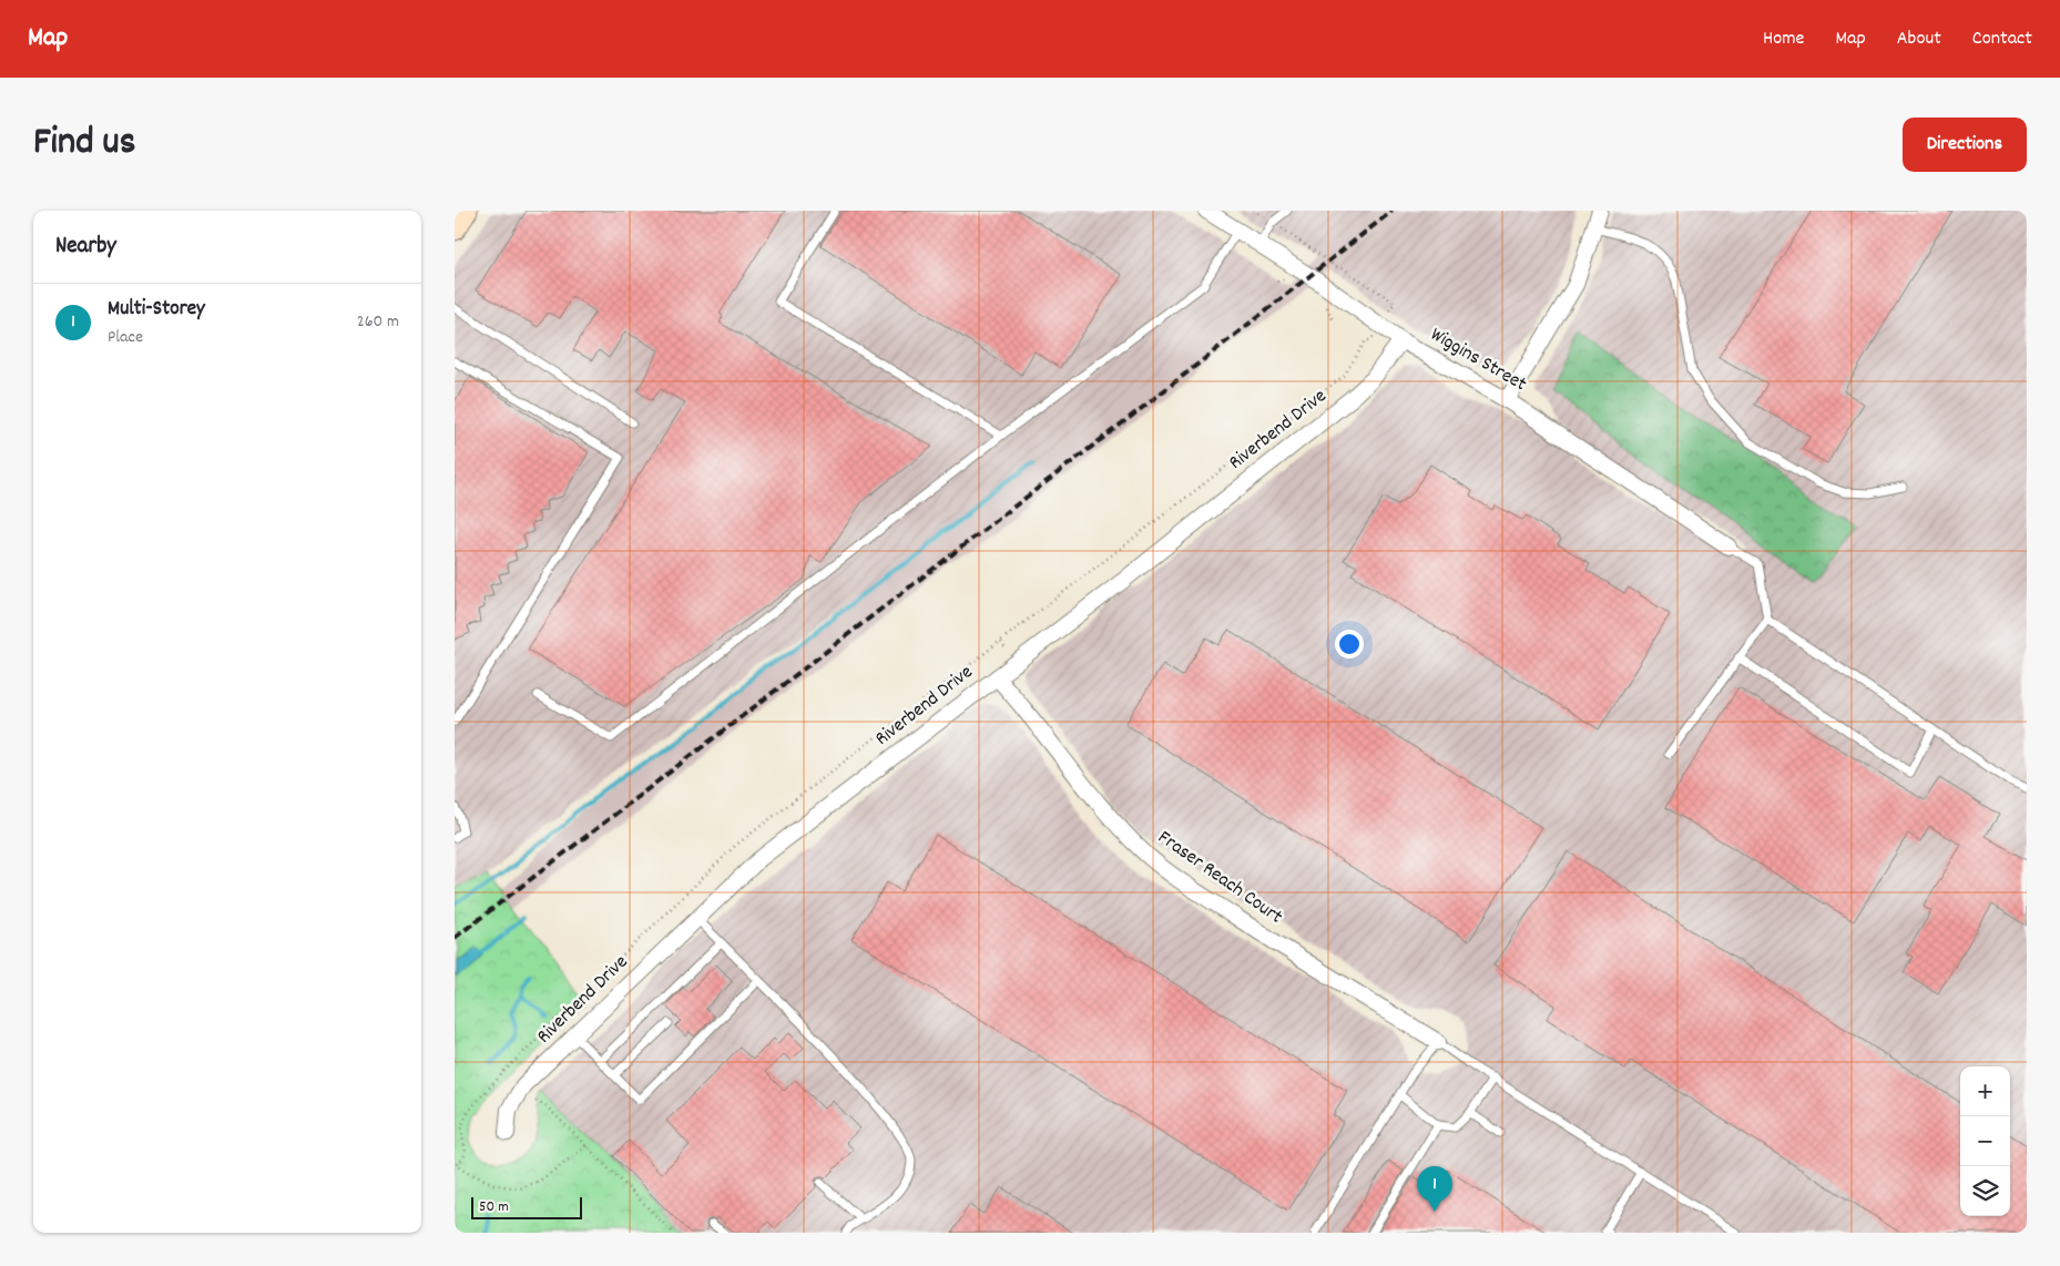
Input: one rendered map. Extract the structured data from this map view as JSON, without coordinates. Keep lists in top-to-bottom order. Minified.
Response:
{"streets":{"street":["Wiggins Street","Riverbend Drive","Fraser Reach Court"]},"crossings":[["Wiggins Street","Riverbend Drive"],["Riverbend Drive","Fraser Reach Court"]],"scale_bar":"50 m","page":{"header":"Map","nav":["Home","Map","About","Contact"],"title":"Find us","buttons":"Directions","heading":"Nearby","list":[{"mark":"1","name":"Multi-Storey","note":"Place","value":"260 m"}],"map_buttons":["+","−"],"pins":"1","scale":"50 m"}}
